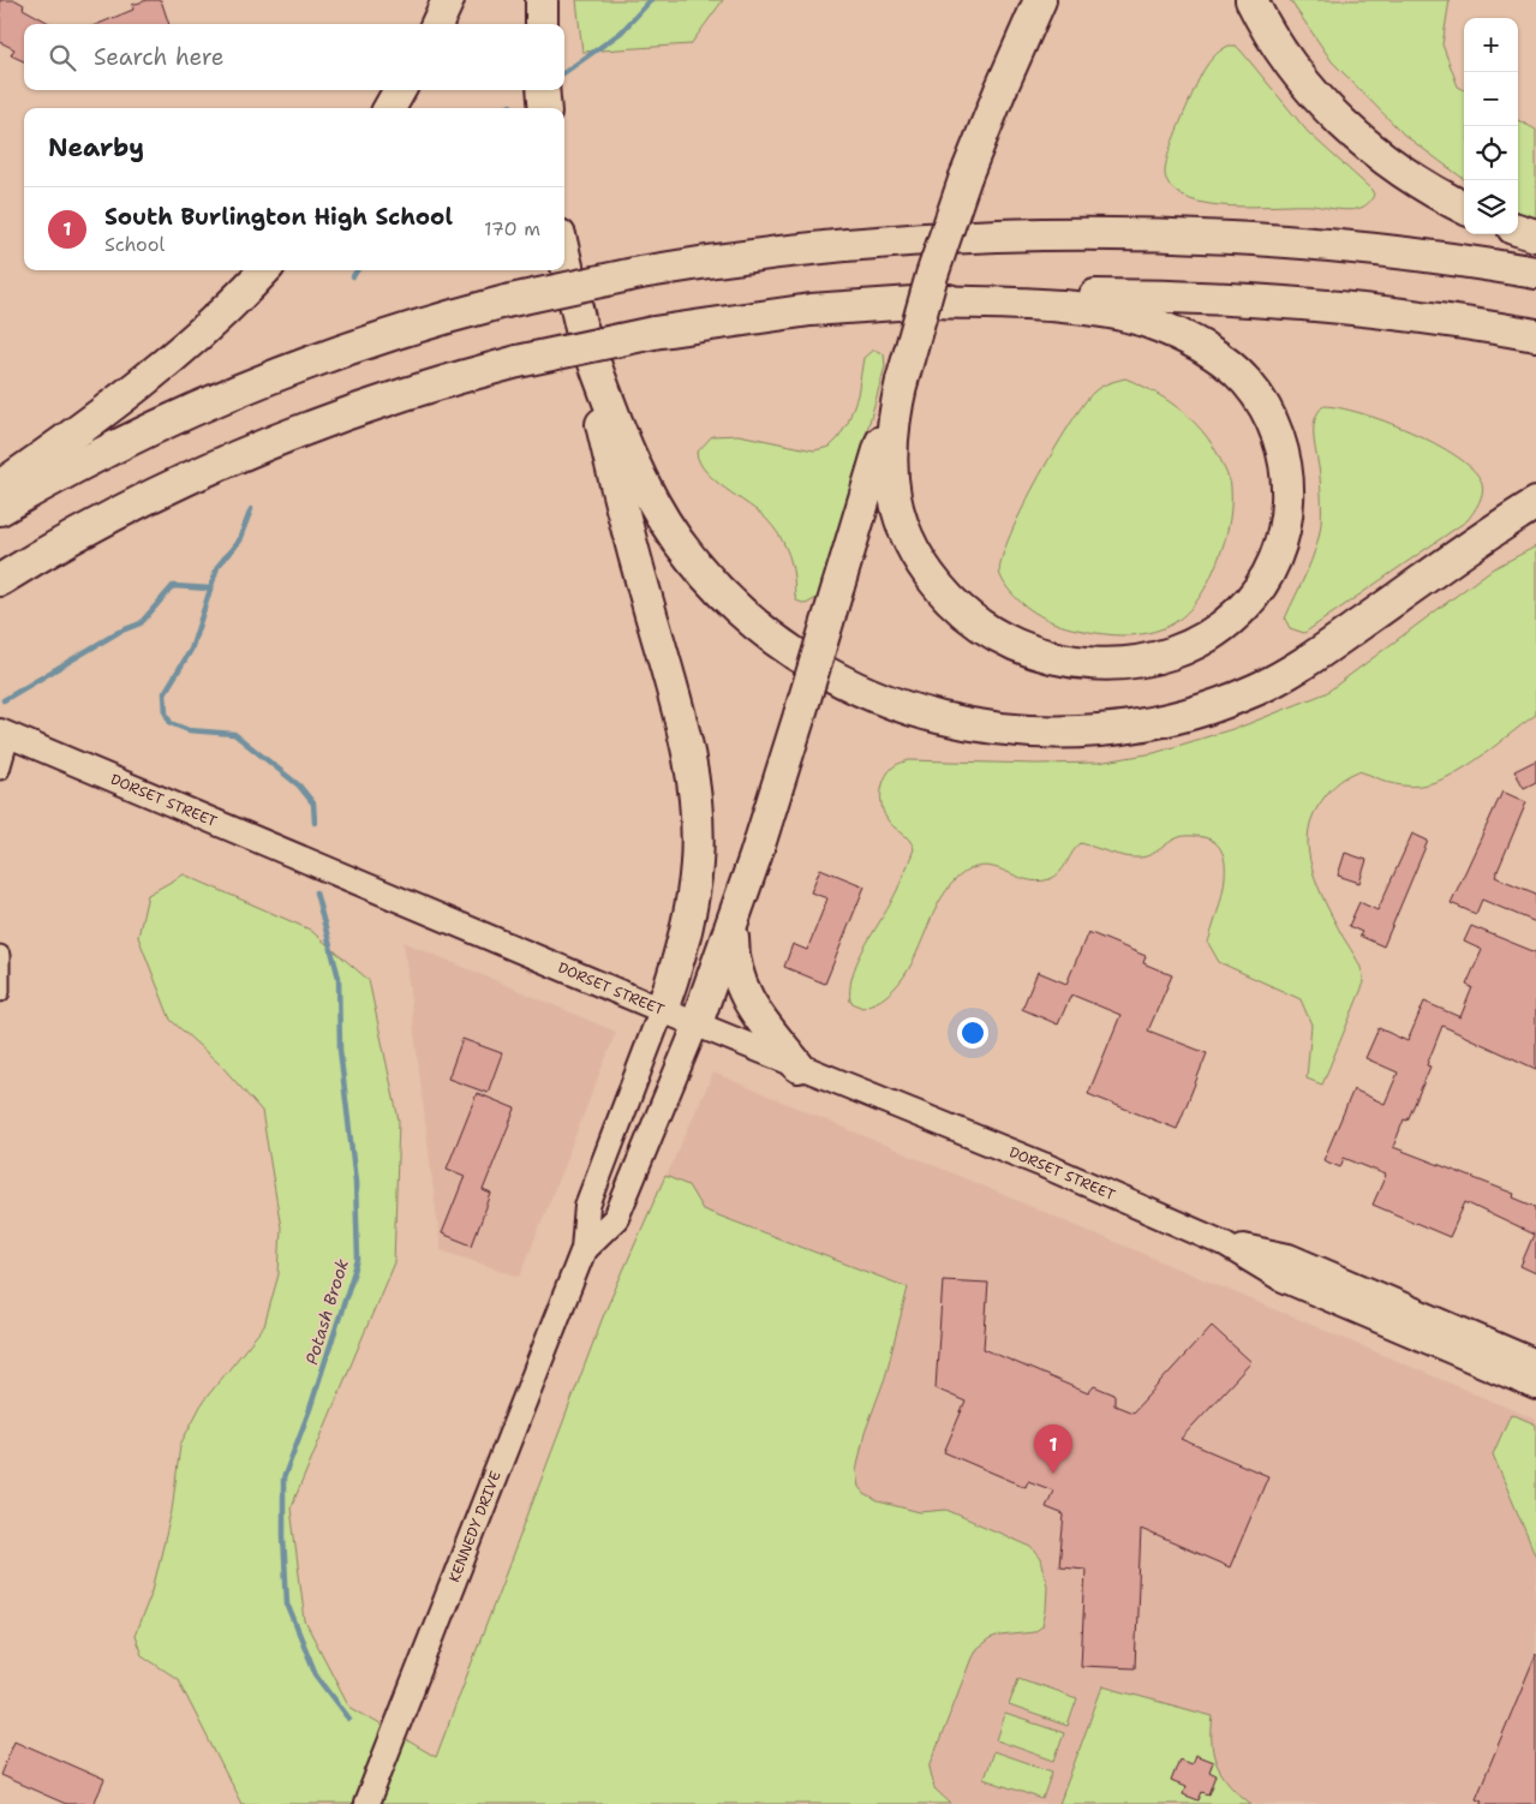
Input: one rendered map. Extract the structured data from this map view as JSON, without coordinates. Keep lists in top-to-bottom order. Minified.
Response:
{"streets":{"main road":["DORSET STREET","KENNEDY DRIVE"]},"crossings":[["DORSET STREET","KENNEDY DRIVE"]],"water":["Potash Brook"],"page":{"map_buttons":["+","−"],"search":"Search here","heading":"Nearby","list":[{"mark":"1","name":"South Burlington High School","note":"School","value":"170 m"}],"pins":"1"}}
